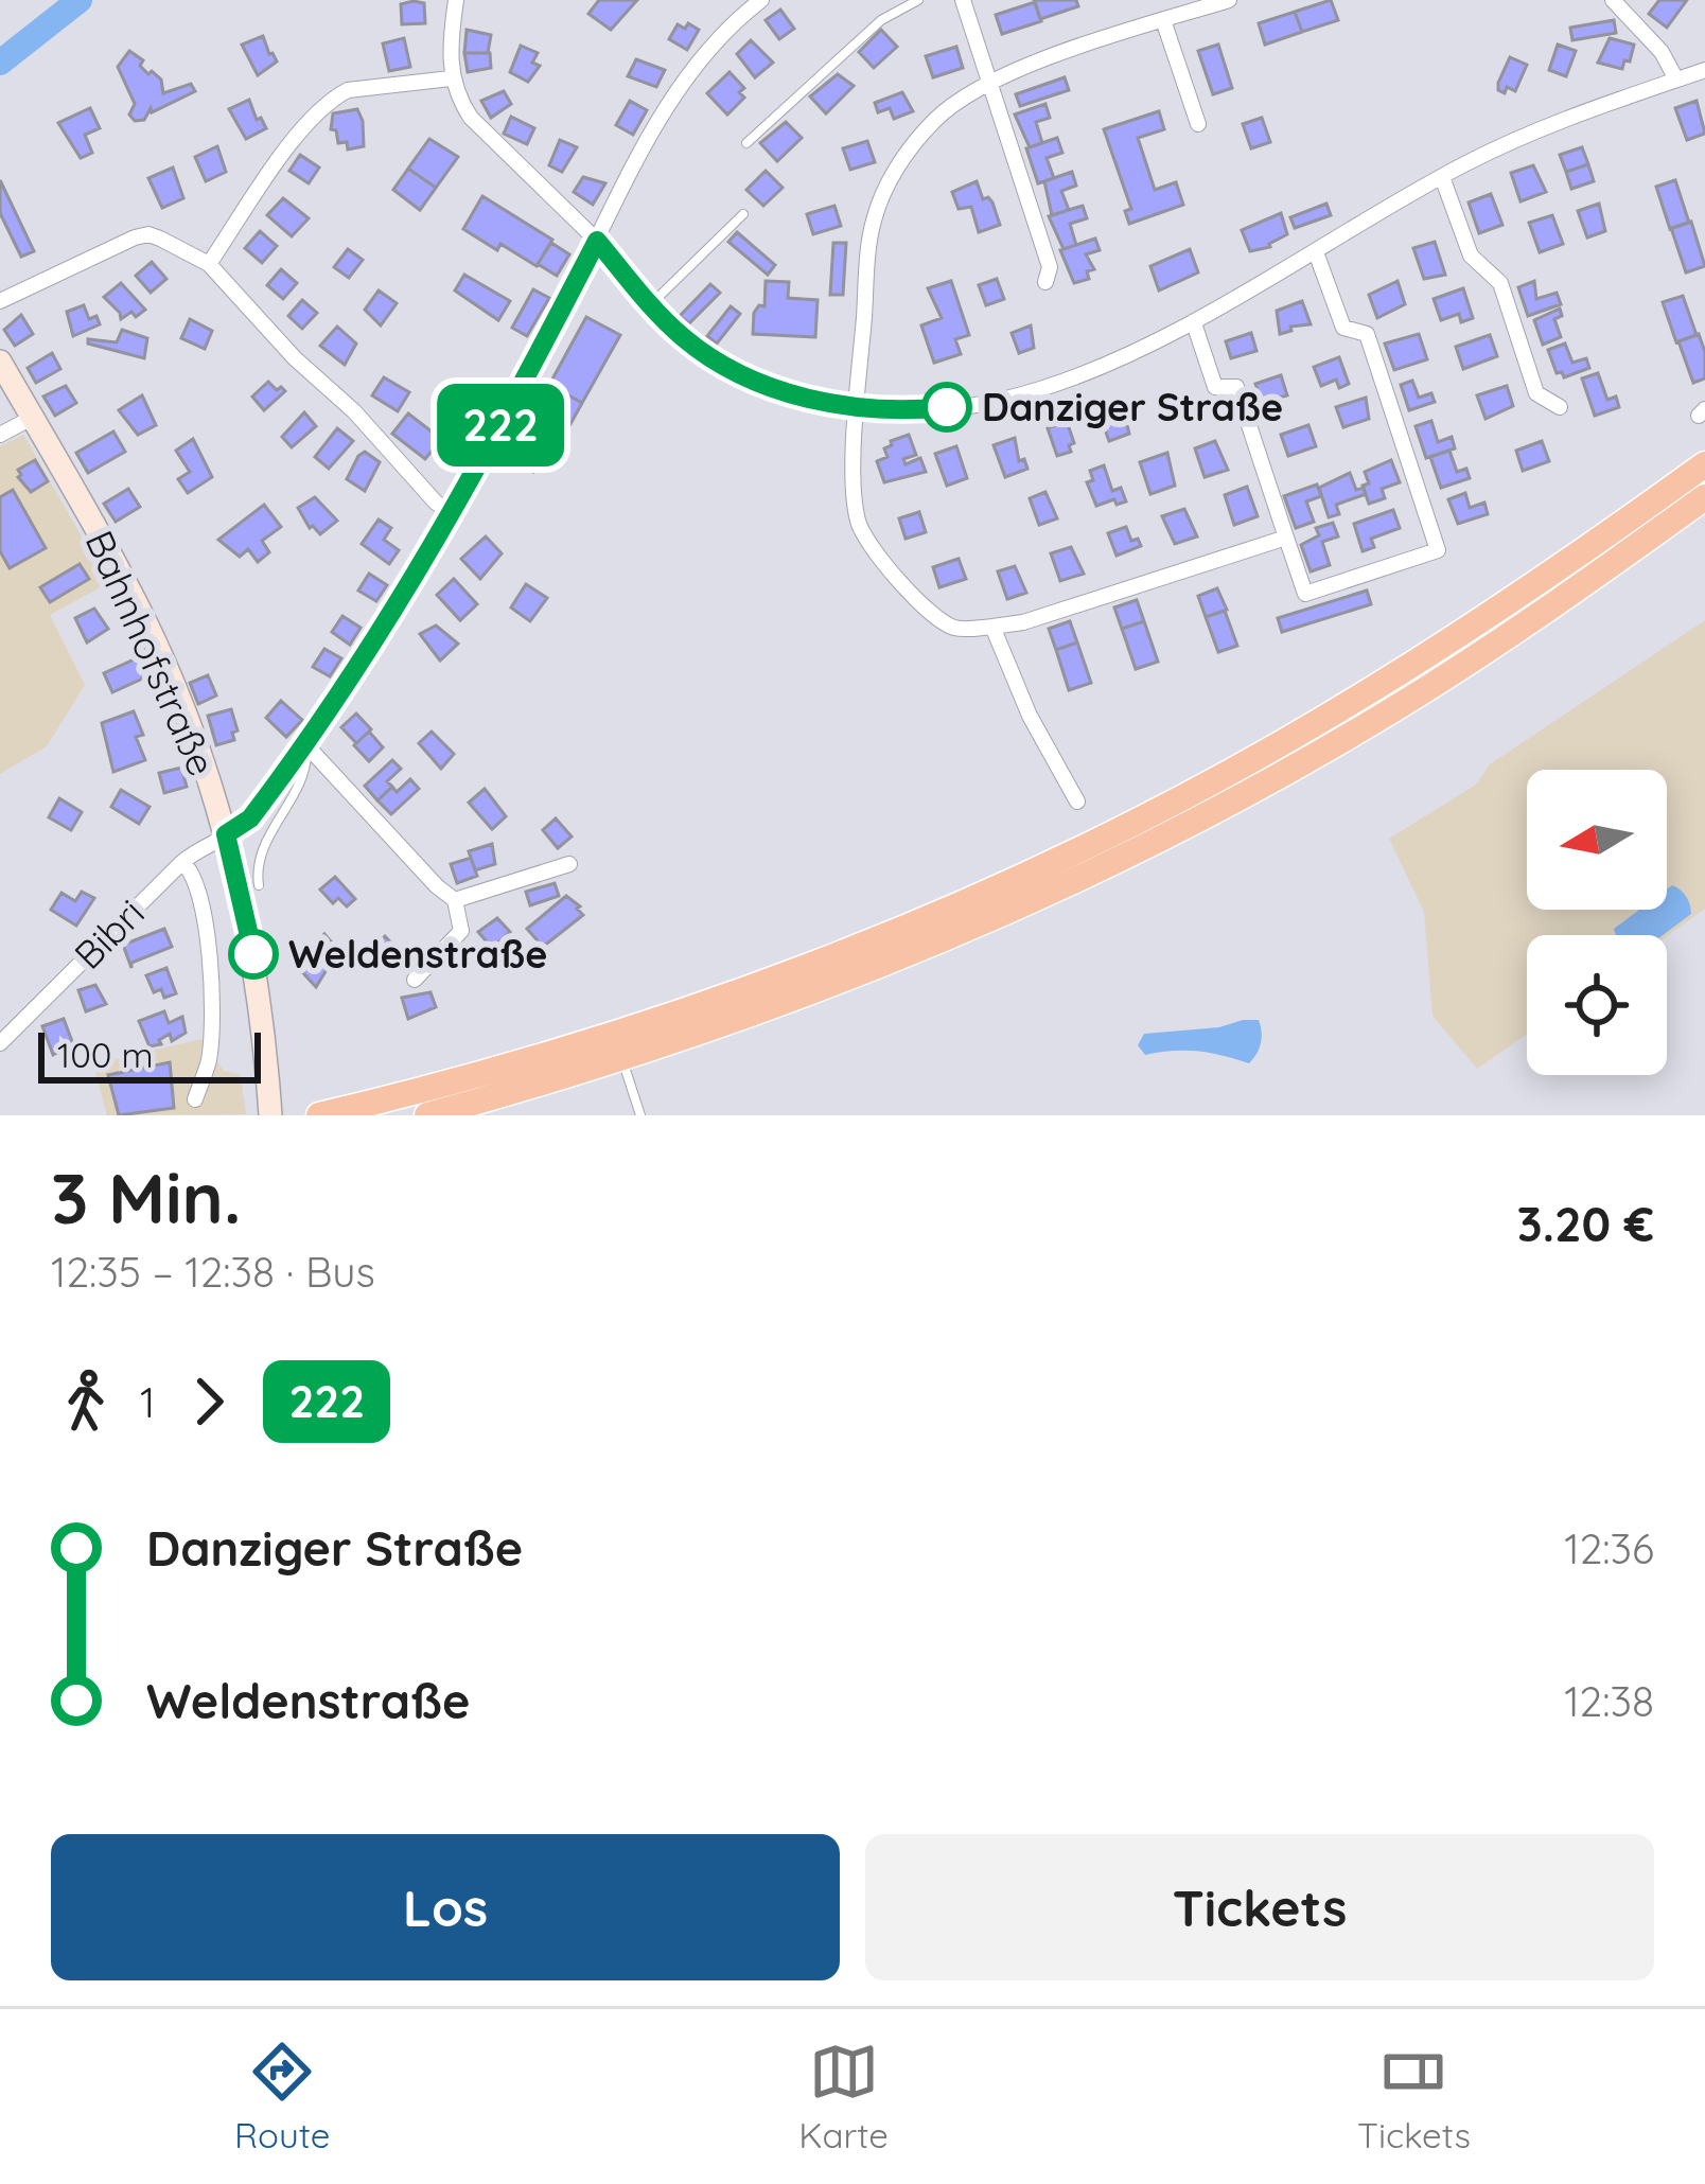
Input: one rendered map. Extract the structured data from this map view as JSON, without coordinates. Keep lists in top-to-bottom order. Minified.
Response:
{"streets":{"main road":["Bahnhofstraße"],"street":["Bibri"]},"crossings":[["Bahnhofstraße","Bibri"]],"places":["Danziger Straße","Weldenstraße"],"lines":["bus line 222"],"scale_bar":"100 m","north":"left","page":{"on_map":"222","scale":"100 m","heading":["3 Min.","12:35 – 12:38 · Bus","3.20 €"],"legs":["1","222"],"list":[{"name":"Danziger Straße","value":"12:36"},{"name":"Weldenstraße","value":"12:38"}],"buttons":["Los","Tickets"],"tabs":["Route","Karte","Tickets"]}}
